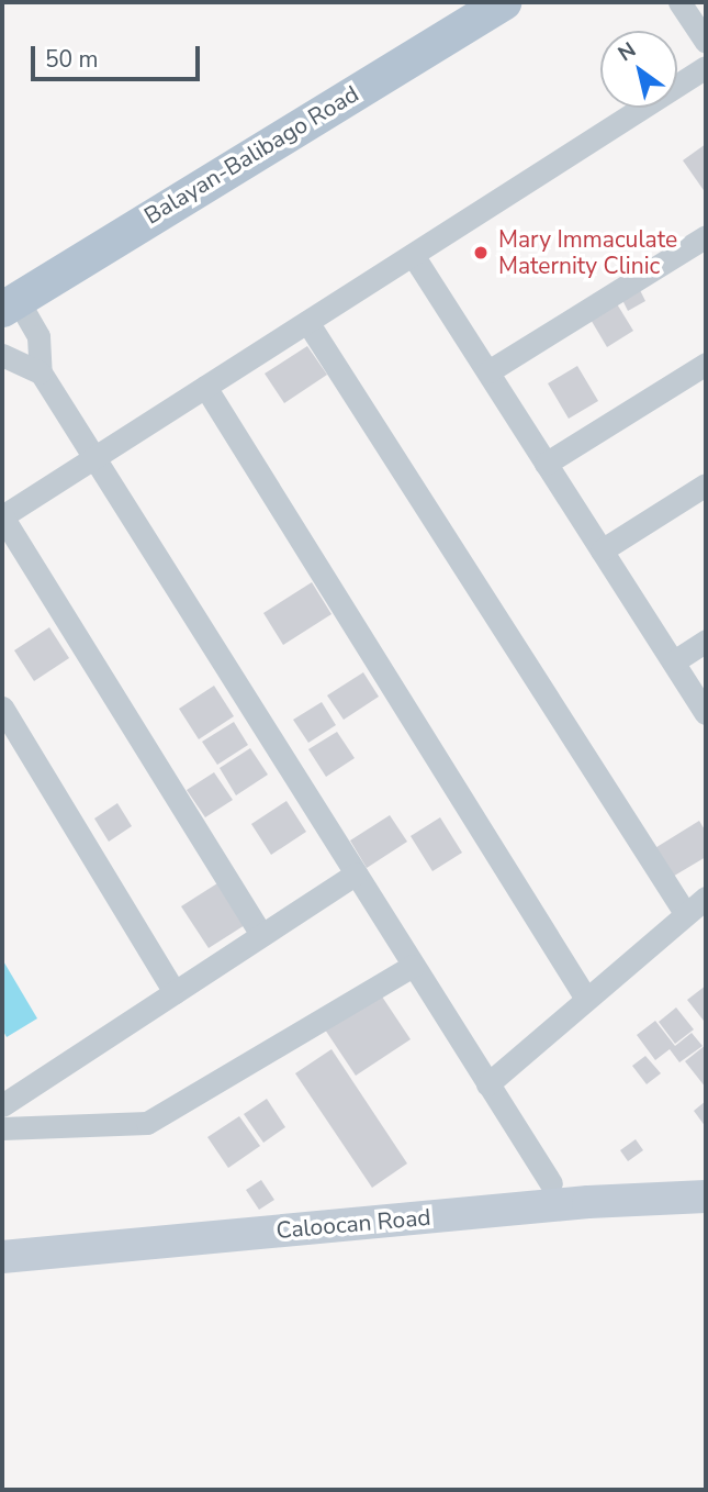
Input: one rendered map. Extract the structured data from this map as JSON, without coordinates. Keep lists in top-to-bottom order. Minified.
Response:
{"streets":{"main road":["Balayan-Balibago Road"],"street":["Caloocan Road"]},"places":["Mary Immaculate Maternity Clinic"],"scale_bar":"50 m","north":"top left"}
